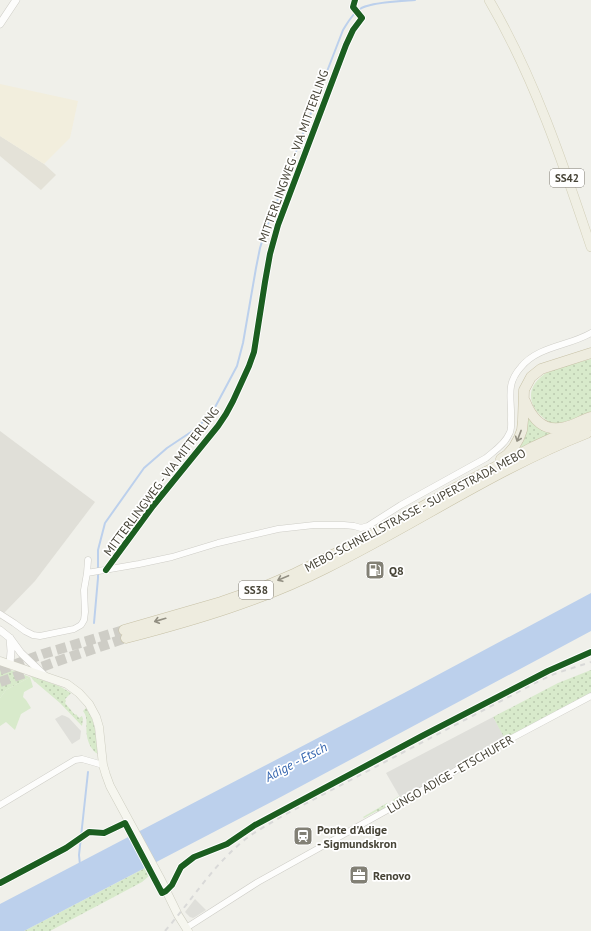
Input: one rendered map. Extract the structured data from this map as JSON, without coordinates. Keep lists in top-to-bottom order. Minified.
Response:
{"streets":{"highway":["MEBO-SCHNELLSTRASSE - SUPERSTRADA MEBO","SS38"],"main road":["SS42"],"street":["MITTERLINGWEG - VIA MITTERLING","LUNGO ADIGE - ETSCHUFER"]},"water":["Adige - Etsch"],"places":{"fuel station":["Q8"],"station":["Ponte d'Adige - Sigmundskron"],"office":["Renovo"]}}
